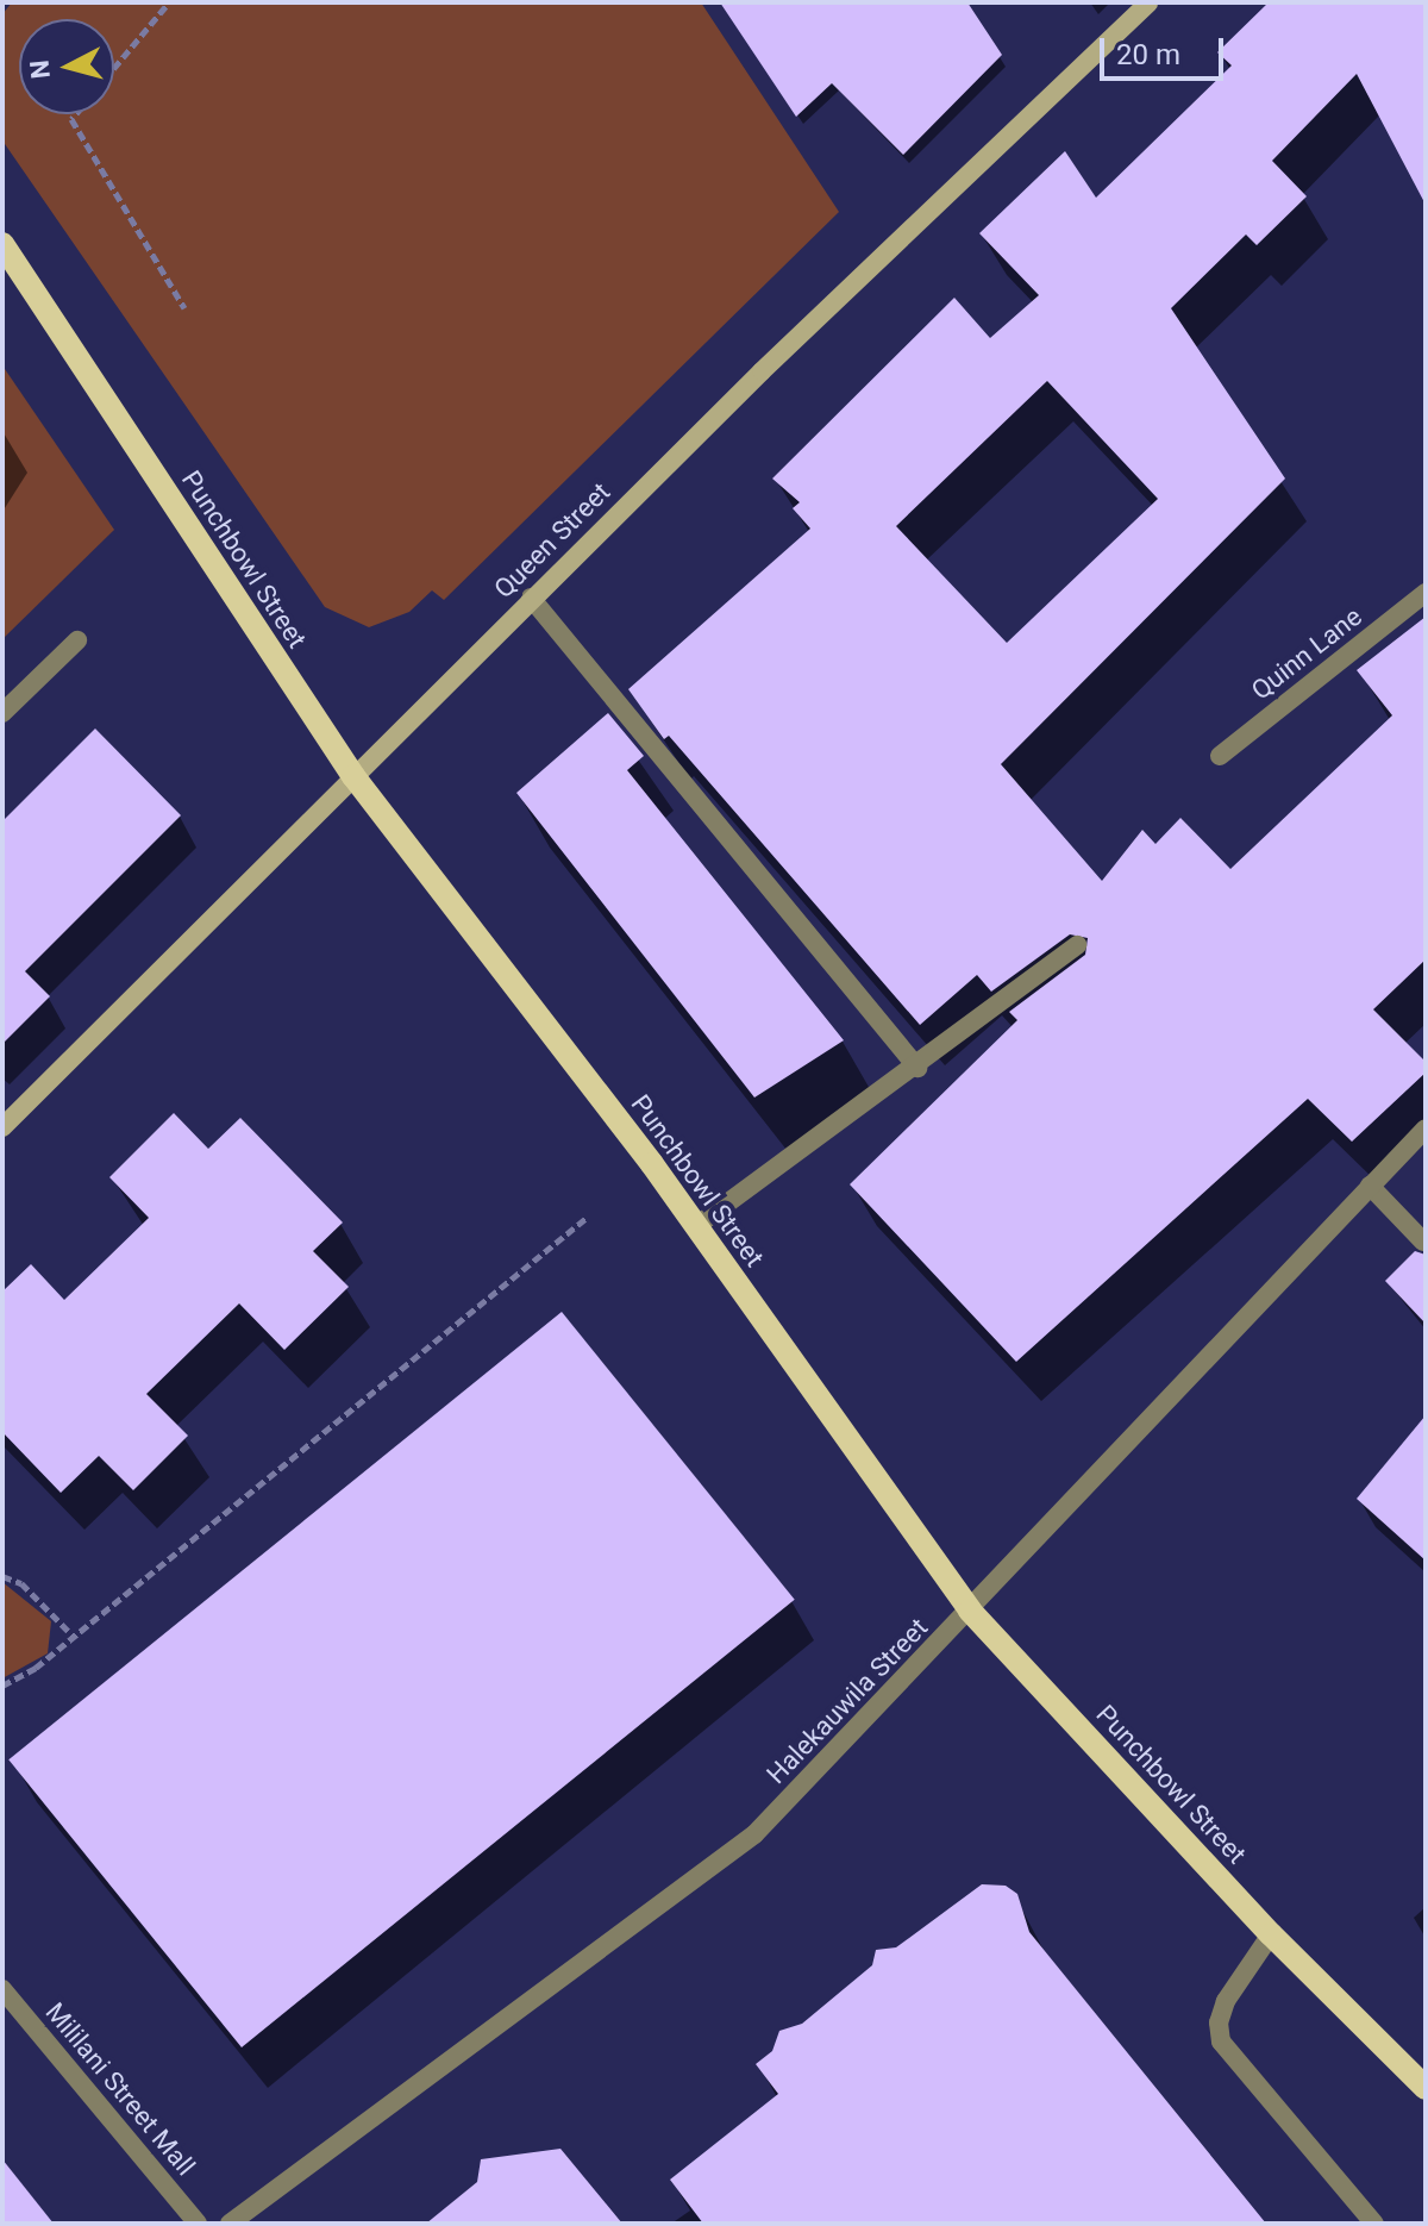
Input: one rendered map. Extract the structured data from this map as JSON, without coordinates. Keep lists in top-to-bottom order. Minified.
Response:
{"streets":{"main road":["Queen Street","Punchbowl Street"],"street":["Quinn Lane","Halekauwila Street","Mililani Street Mall"]},"crossings":[["Queen Street","Punchbowl Street"],["Punchbowl Street","Halekauwila Street"]],"scale_bar":"20 m","north":"left"}
